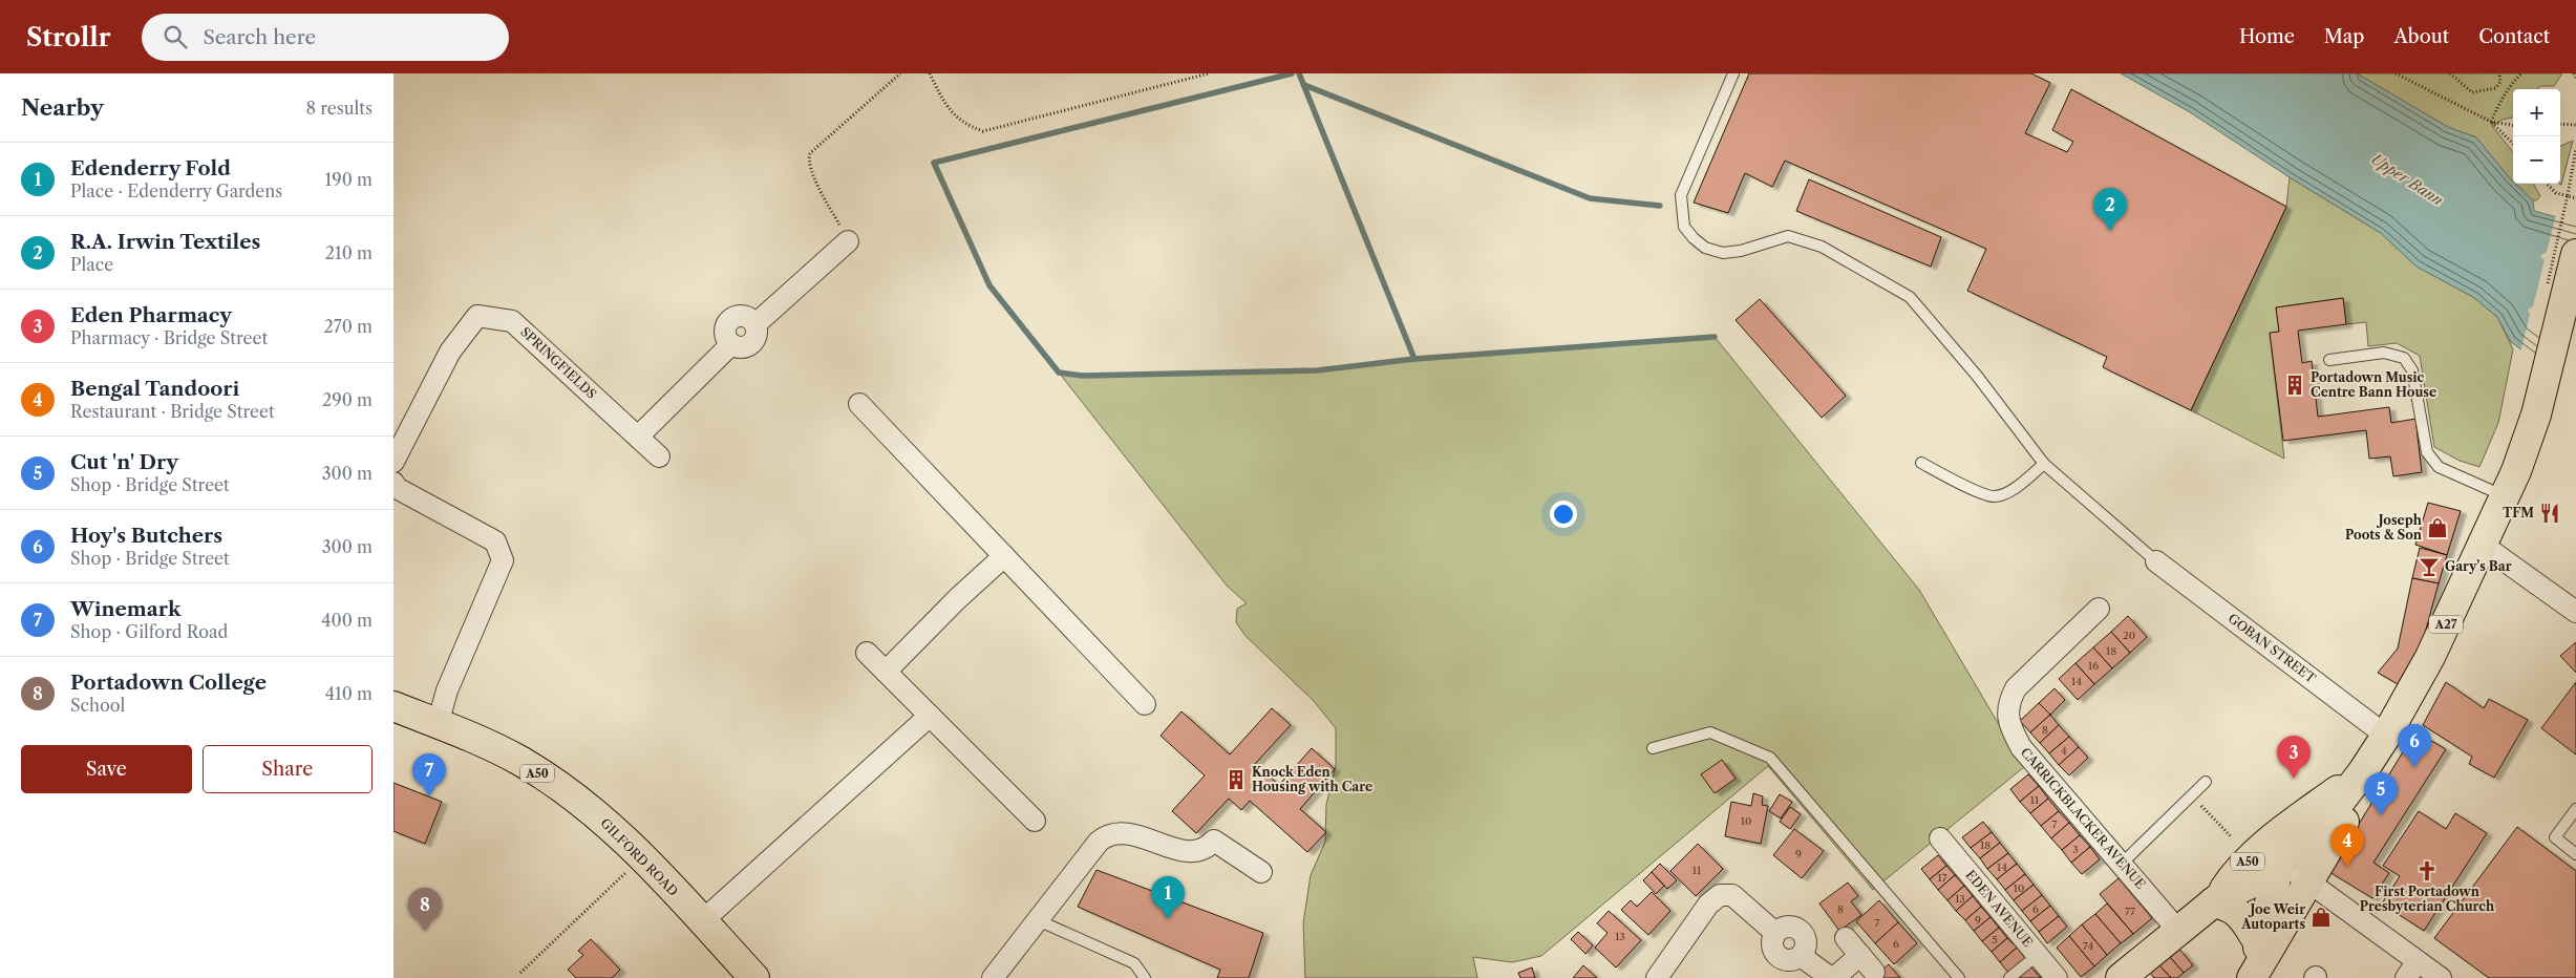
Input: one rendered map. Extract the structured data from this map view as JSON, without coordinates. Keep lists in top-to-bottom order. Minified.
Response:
{"streets":{"main road":["A27","A50","GILFORD ROAD"],"street":["SPRINGFIELDS","GOBAN STREET","CARRICKBLACKER AVENUE","EDEN AVENUE"]},"crossings":[["A27","GOBAN STREET"],["A27","A50"],["A50","CARRICKBLACKER AVENUE"]],"water":["Upper Bann"],"places":{"building":["Portadown Music Centre Bann House","Knock Eden Housing with Care"],"restaurant":["TFM"],"shop":["Joseph Poots & Son","Joe Weir Autoparts"],"bar":["Gary’s Bar"],"church":["First Portadown Presbyterian Church"]},"house_numbers":["20","18","16","14","8","4","11","10","7","18","3","9","14","11","17","10","13","8","6","77","9","7","13","5","6","74"],"page":{"header":"Strollr","search":"Search here","nav":["Home","Map","About","Contact"],"heading":["Nearby","8 results"],"map_buttons":["+","−"],"list":[{"mark":"1","name":"Edenderry Fold","note":"Place · Edenderry Gardens","value":"190 m"},{"mark":"2","name":"R.A. Irwin Textiles","note":"Place","value":"210 m"},{"mark":"3","name":"Eden Pharmacy","note":"Pharmacy · Bridge Street","value":"270 m"},{"mark":"4","name":"Bengal Tandoori","note":"Restaurant · Bridge Street","value":"290 m"},{"mark":"5","name":"Cut 'n' Dry","note":"Shop · Bridge Street","value":"300 m"},{"mark":"6","name":"Hoy's Butchers","note":"Shop · Bridge Street","value":"300 m"},{"mark":"7","name":"Winemark","note":"Shop · Gilford Road","value":"400 m"},{"mark":"8","name":"Portadown College","note":"School","value":"410 m"}],"pins":["2","6","3","7","5","4","1","8"],"buttons":["Save","Share"]}}
